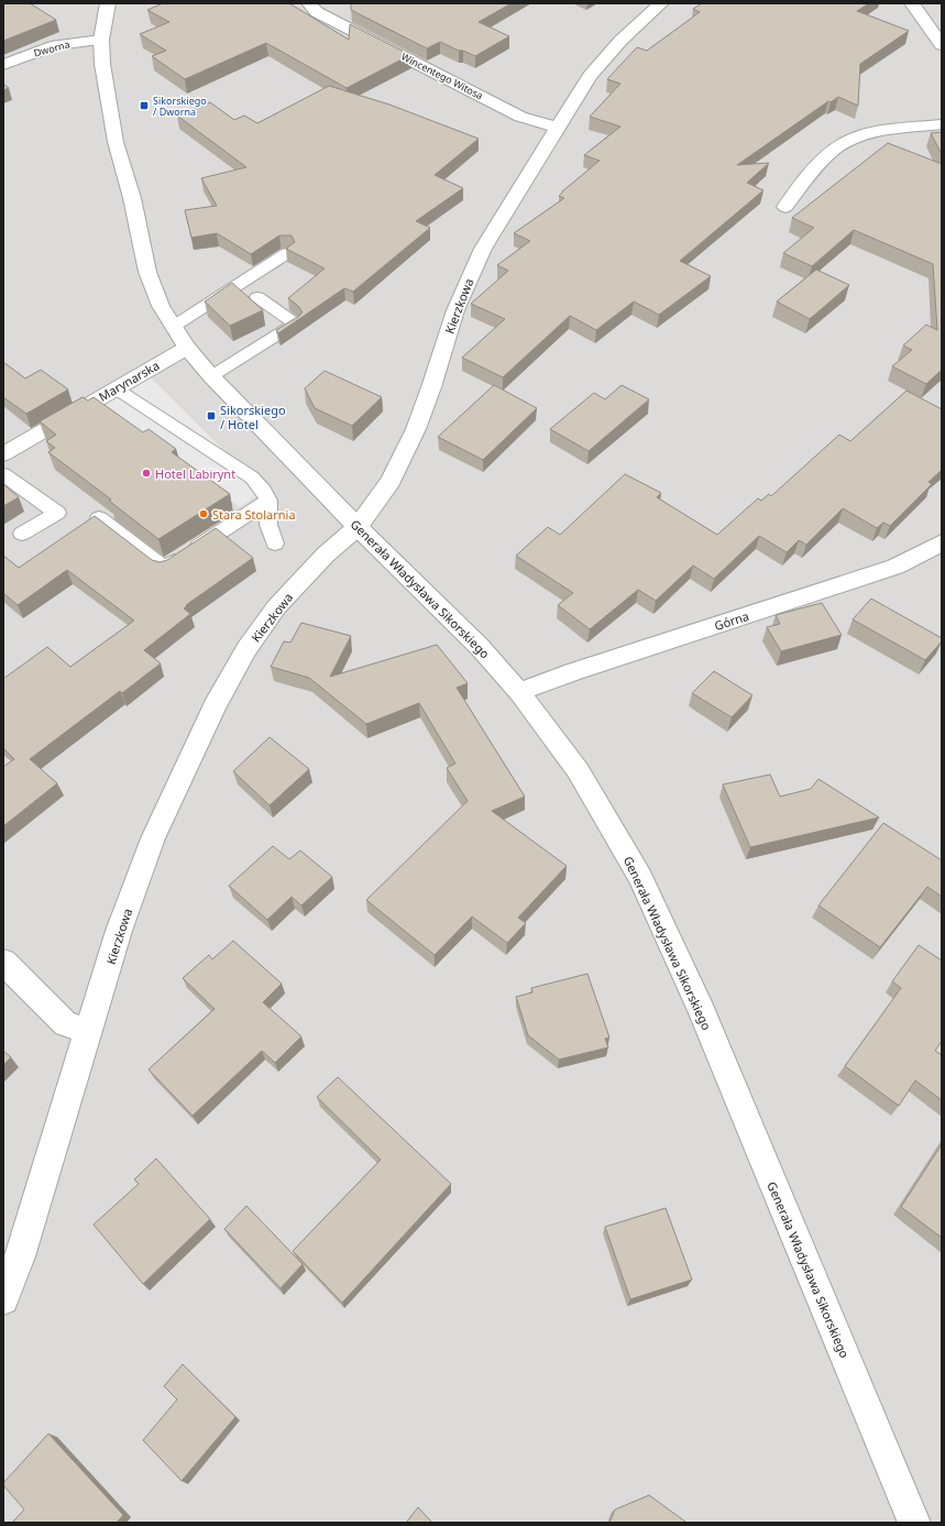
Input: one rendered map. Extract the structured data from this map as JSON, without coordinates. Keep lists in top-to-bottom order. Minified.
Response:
{"streets":{"street":["Dworna","Wincentego Witosa","Kierzkowa","Marynarska","Generała Władysława Sikorskiego","Górna"]},"crossings":[["Dworna","Generała Władysława Sikorskiego"],["Wincentego Witosa","Kierzkowa"],["Kierzkowa","Generała Władysława Sikorskiego"],["Marynarska","Generała Władysława Sikorskiego"],["Generała Władysława Sikorskiego","Górna"]],"places":{"transit":["Sikorskiego / Dworna","Sikorskiego / Hotel"],"other":["Hotel Labirynt","Stara Stolarnia"]}}
